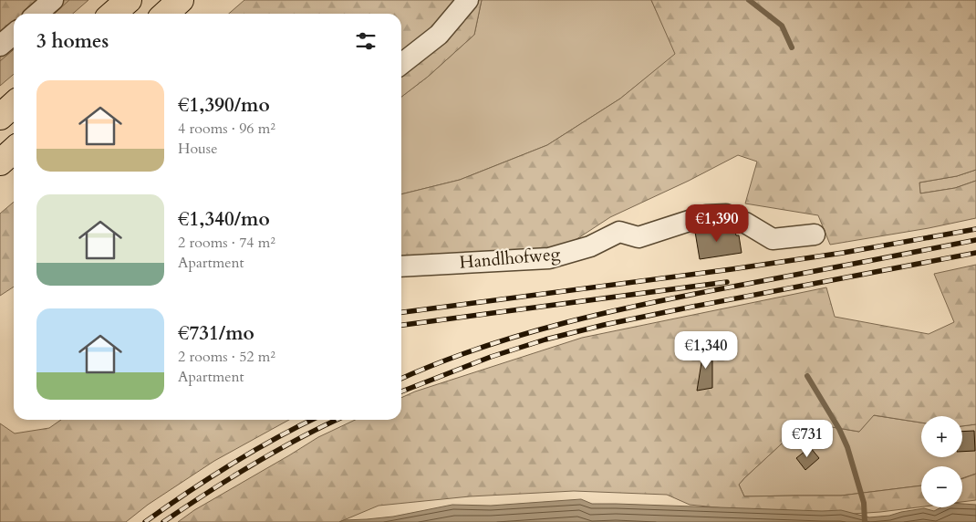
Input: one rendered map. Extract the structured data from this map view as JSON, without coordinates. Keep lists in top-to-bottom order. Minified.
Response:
{"streets":{"lane":["Handlhofweg"]},"page":{"heading":"3 homes","list":[{"name":"€1,390/mo","note":"4 rooms · 96 m² · House"},{"name":"€1,340/mo","note":"2 rooms · 74 m² · Apartment"},{"name":"€731/mo","note":"2 rooms · 52 m² · Apartment"}],"price":["€1,390","€1,340","€731"],"map_buttons":["+","−"]}}
